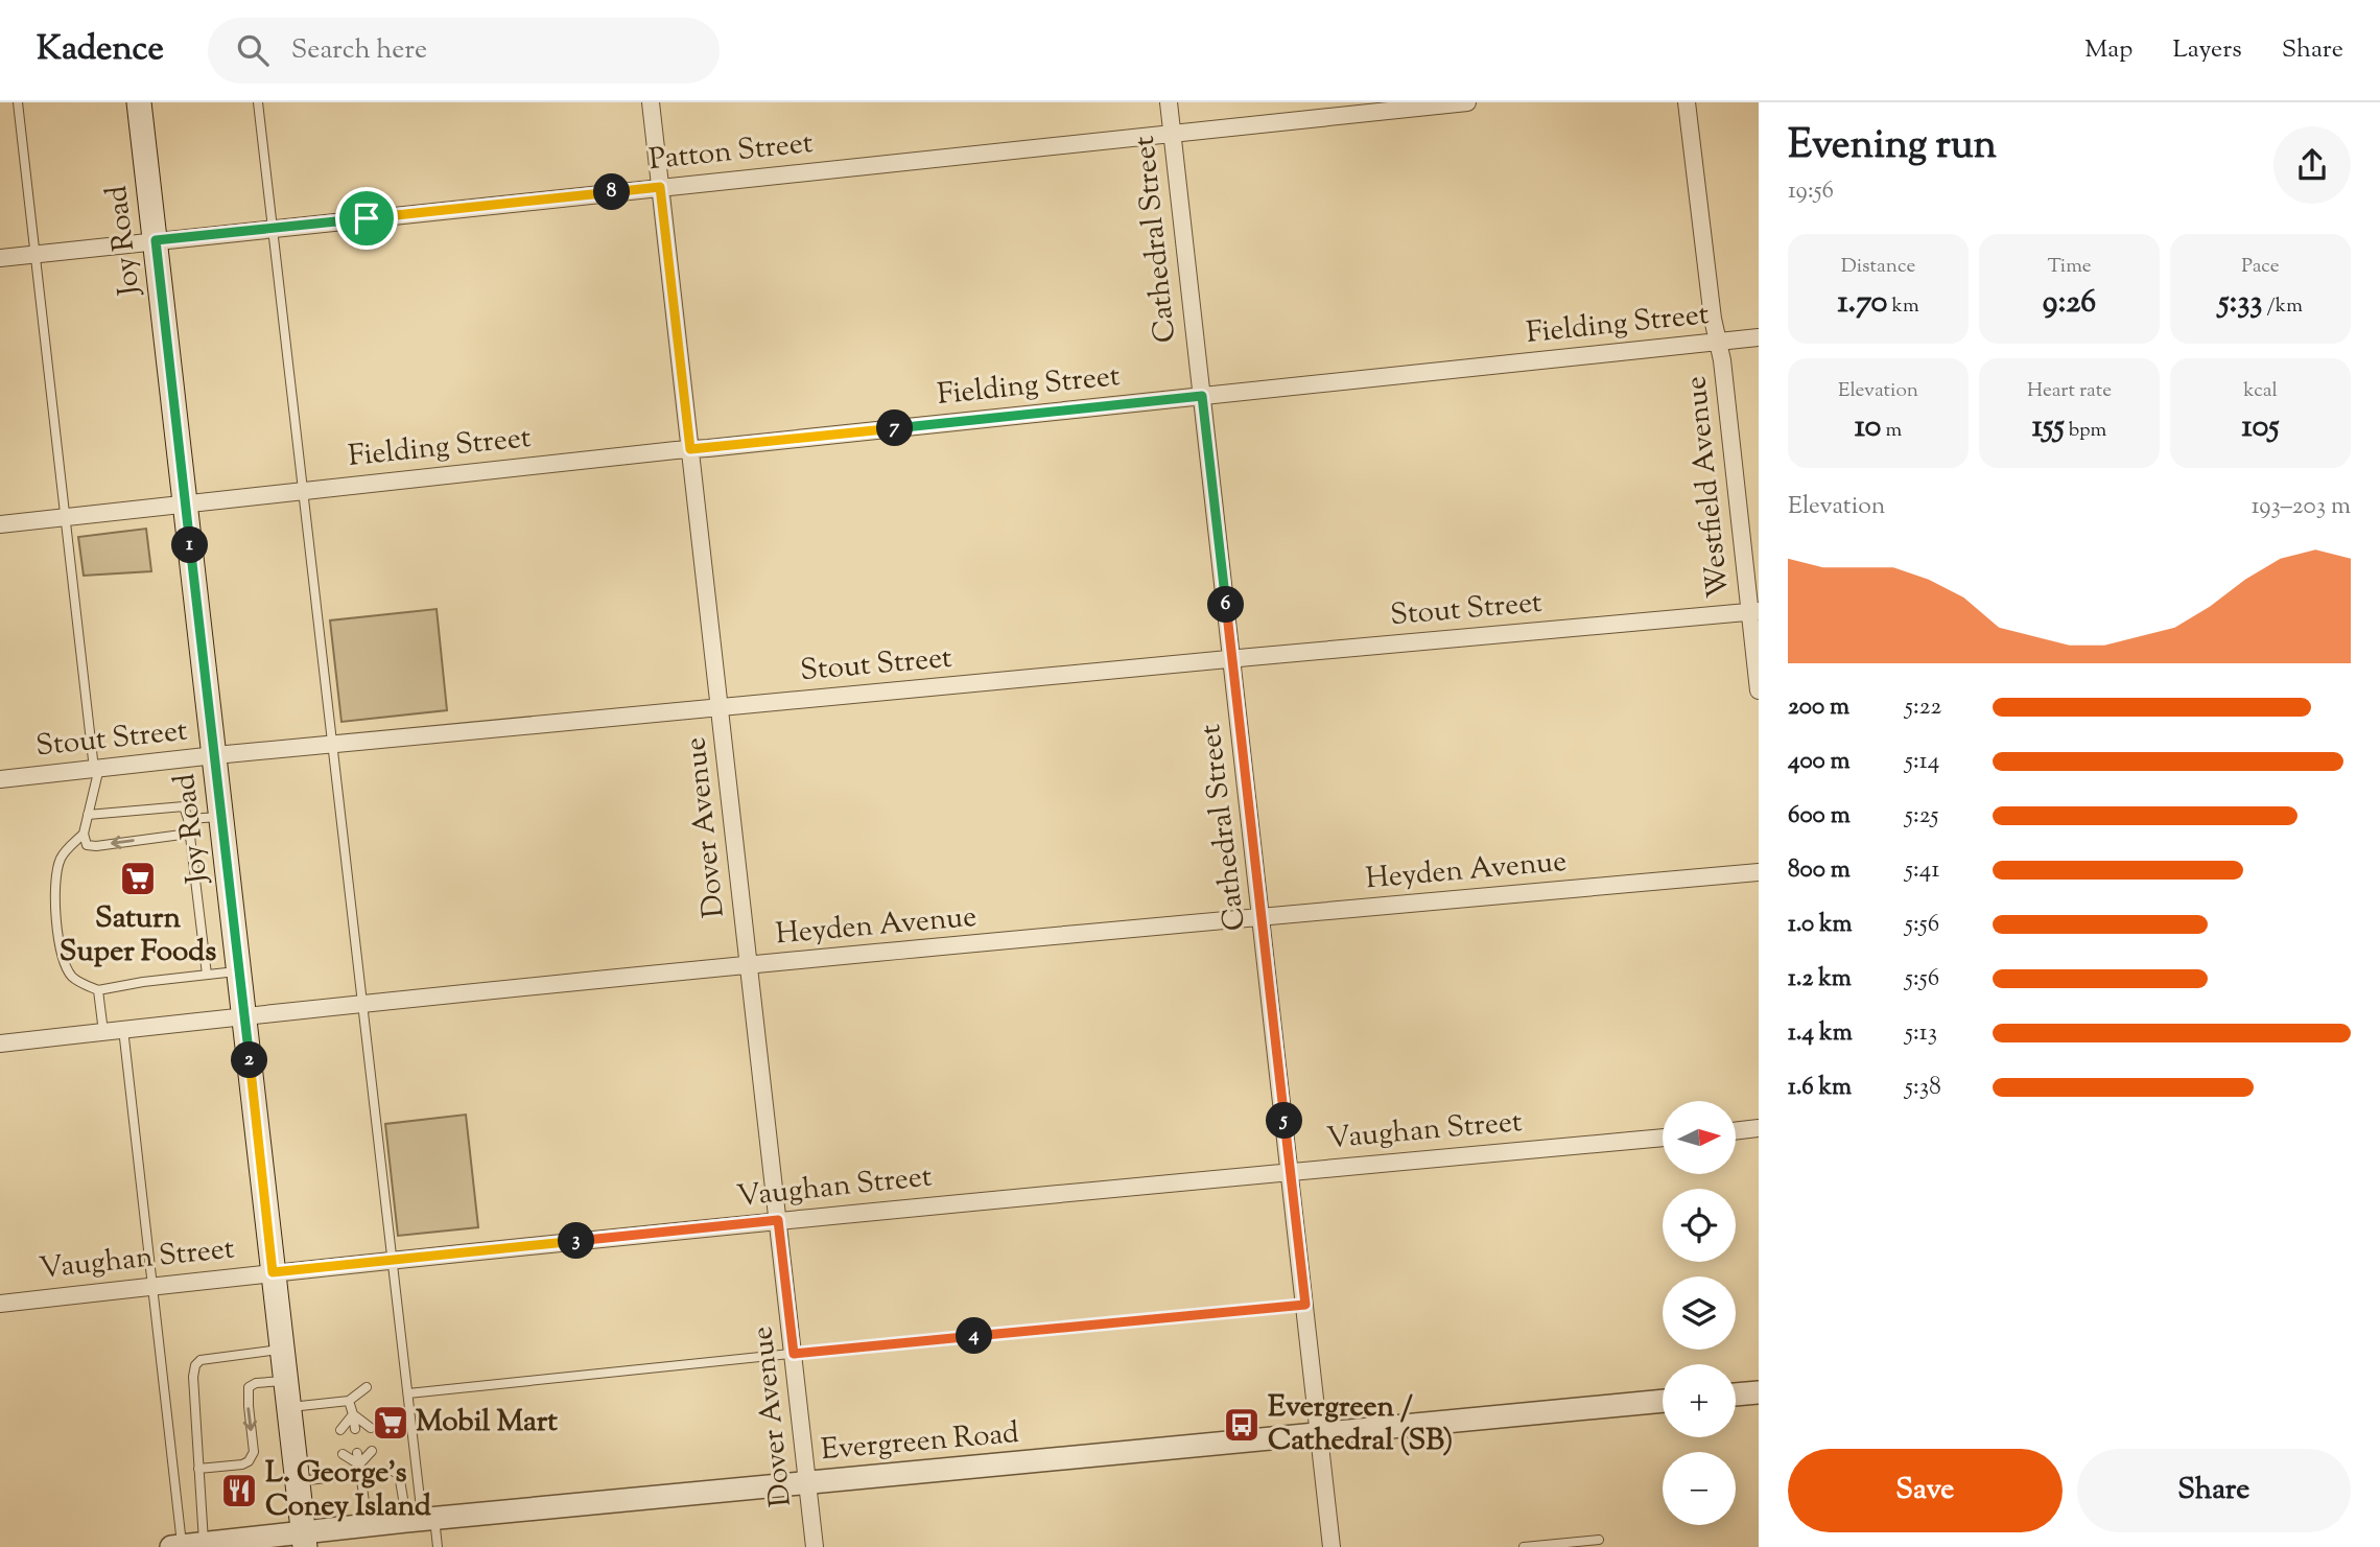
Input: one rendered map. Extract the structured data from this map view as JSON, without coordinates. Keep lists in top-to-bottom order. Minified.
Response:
{"streets":{"main road":["Joy Road"],"street":["Patton Street","Cathedral Street","Fielding Street","Westfield Avenue","Stout Street","Dover Avenue","Heyden Avenue","Vaughan Street","Evergreen Road"]},"crossings":[["Patton Street","Cathedral Street"],["Patton Street","Joy Road"],["Patton Street","Dover Avenue"],["Cathedral Street","Fielding Street"],["Cathedral Street","Stout Street"],["Cathedral Street","Heyden Avenue"],["Cathedral Street","Vaughan Street"],["Cathedral Street","Evergreen Road"],["Joy Road","Fielding Street"],["Joy Road","Stout Street"],["Joy Road","Heyden Avenue"],["Joy Road","Vaughan Street"],["Joy Road","Evergreen Road"],["Fielding Street","Westfield Avenue"],["Fielding Street","Dover Avenue"],["Westfield Avenue","Stout Street"],["Stout Street","Dover Avenue"],["Dover Avenue","Heyden Avenue"],["Dover Avenue","Vaughan Street"],["Dover Avenue","Evergreen Road"]],"places":{"supermarket":["Saturn Super Foods","Mobil Mart"],"bus stop":["Evergreen / Cathedral (SB)"],"restaurant":["L. George's Coney Island"]},"north":"right","page":{"header":"Kadence","search":"Search here","nav":["Map","Layers","Share"],"heading":["Evening run","19:56"],"pins":["8","7","1","6","2","5","3","4"],"stats":[["Distance","1.70 km"],["Time","9:26"],["Pace","5:33 /km"],["Elevation","10 m"],["Heart rate","155 bpm"],["kcal","105"]],"chart":["Elevation","193–203 m"],"list":[{"name":"200 m","note":"5:22"},{"name":"400 m","note":"5:14"},{"name":"600 m","note":"5:25"},{"name":"800 m","note":"5:41"},{"name":"1.0 km","note":"5:56"},{"name":"1.2 km","note":"5:56"},{"name":"1.4 km","note":"5:13"},{"name":"1.6 km","note":"5:38"}],"map_buttons":["+","−"],"buttons":["Save","Share"]}}
